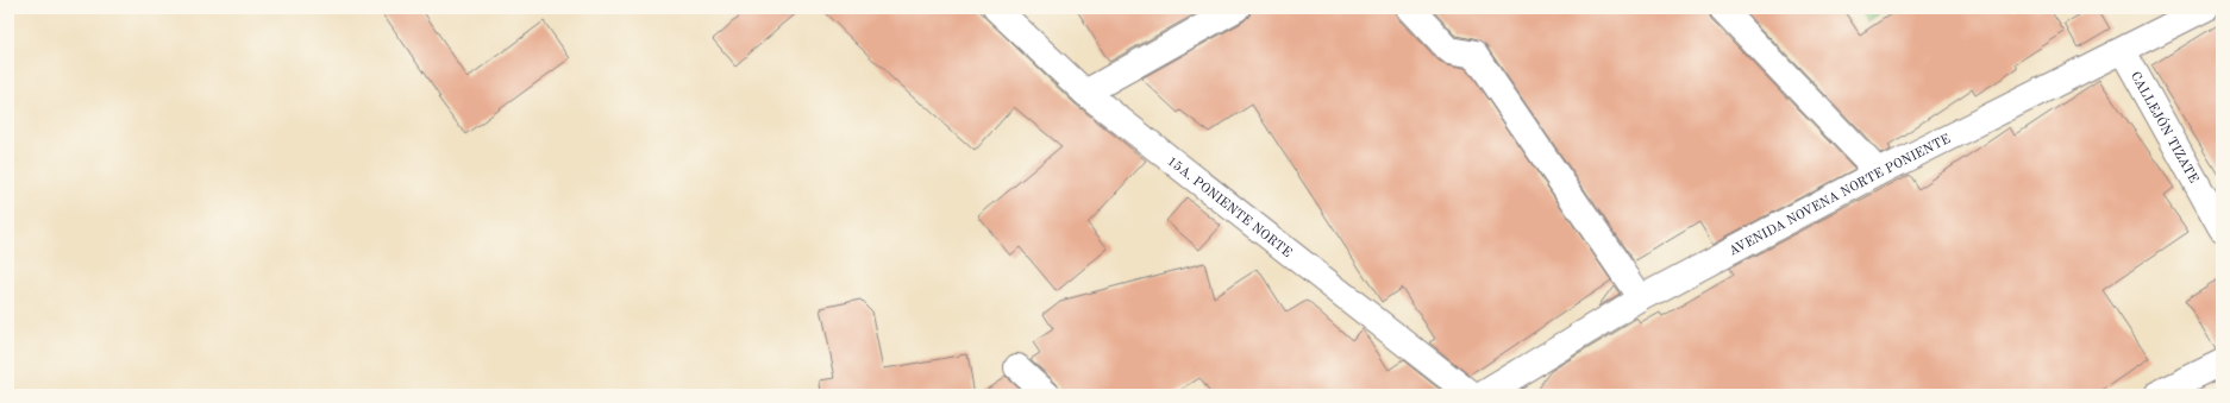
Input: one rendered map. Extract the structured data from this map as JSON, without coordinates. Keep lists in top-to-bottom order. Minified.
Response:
{"streets":{"street":["CALLEJÓN TIZATE","AVENIDA NOVENA NORTE PONIENTE","15A. PONIENTE NORTE"]},"crossings":[["CALLEJÓN TIZATE","AVENIDA NOVENA NORTE PONIENTE"]]}
